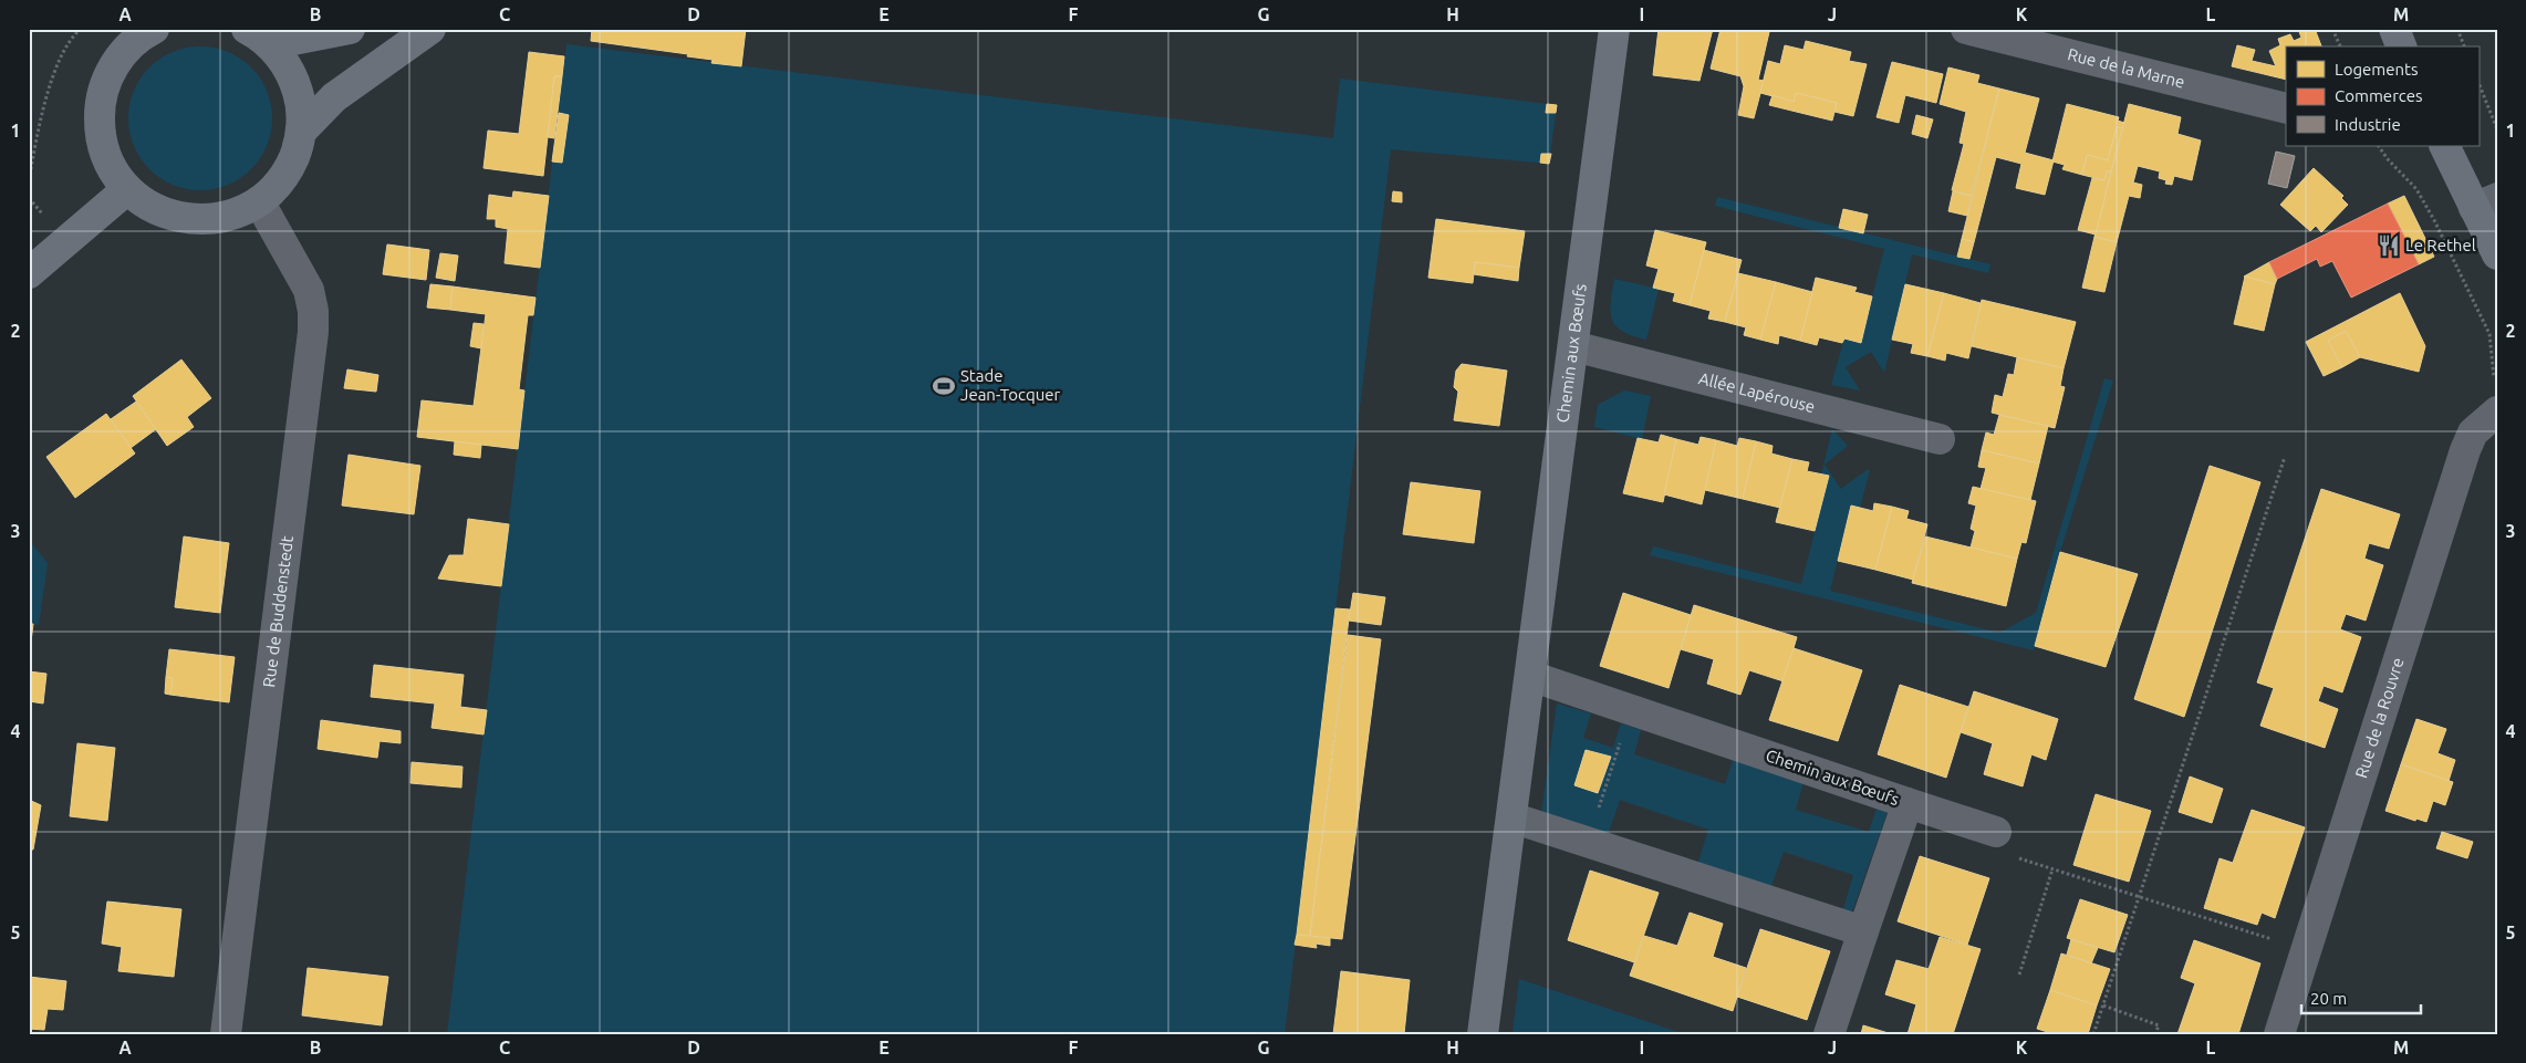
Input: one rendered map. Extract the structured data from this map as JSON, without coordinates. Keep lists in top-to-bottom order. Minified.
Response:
{"streets":{"street":["Rue de la Marne","Chemin aux Bœufs","Allée Lapérouse","Rue de Buddenstedt","Rue de la Rouvre"]},"crossings":[["Chemin aux Bœufs","Allée Lapérouse"]],"places":{"restaurant":["Le Rethel"],"sports":["Stade Jean-Tocquer"]},"legend":["Logements","Commerces","Industrie"],"scale_bar":"20 m","grid":{"columns":["A","B","C","D","E","F","G","H","I","J","K","L","M"],"rows":["1","2","3","4","5"]}}
